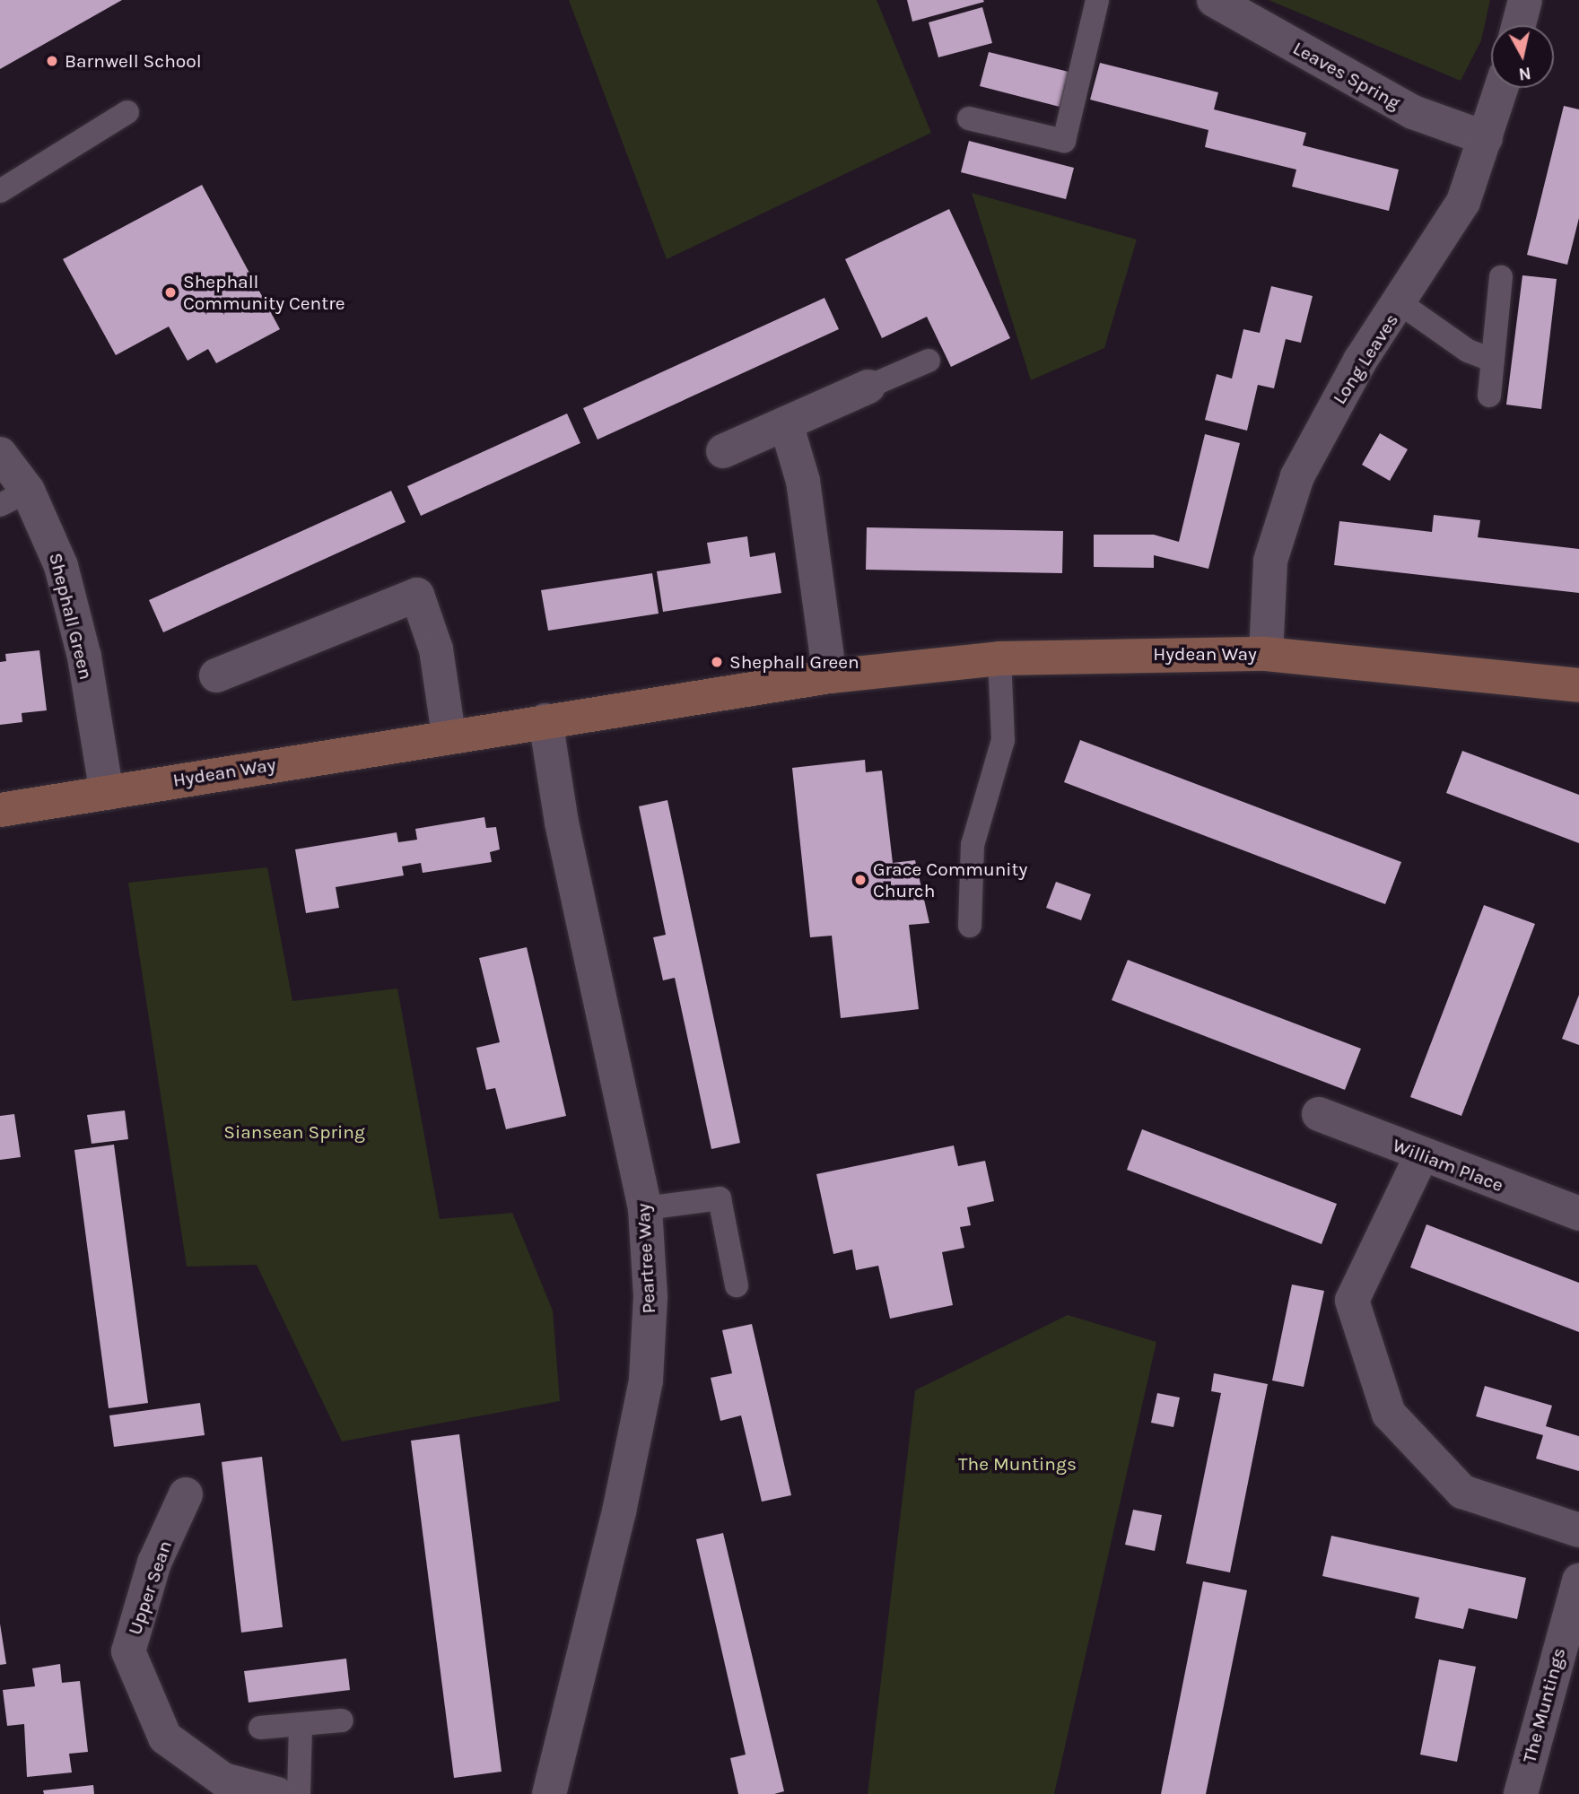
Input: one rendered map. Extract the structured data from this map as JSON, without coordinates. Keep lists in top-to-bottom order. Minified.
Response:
{"streets":{"street":["Leaves Spring","Long Leaves","Shephall Green","Hydean Way","William Place","Peartree Way","Upper Sean","The Muntings"]},"crossings":[["Leaves Spring","Long Leaves"],["Long Leaves","Hydean Way"],["Shephall Green","Hydean Way"],["Hydean Way","Peartree Way"]],"parks":["Siansean Spring","The Muntings"],"places":["Barnwell School","Shephall Community Centre","Shephall Green","Grace Community Church"],"north":"bottom"}
